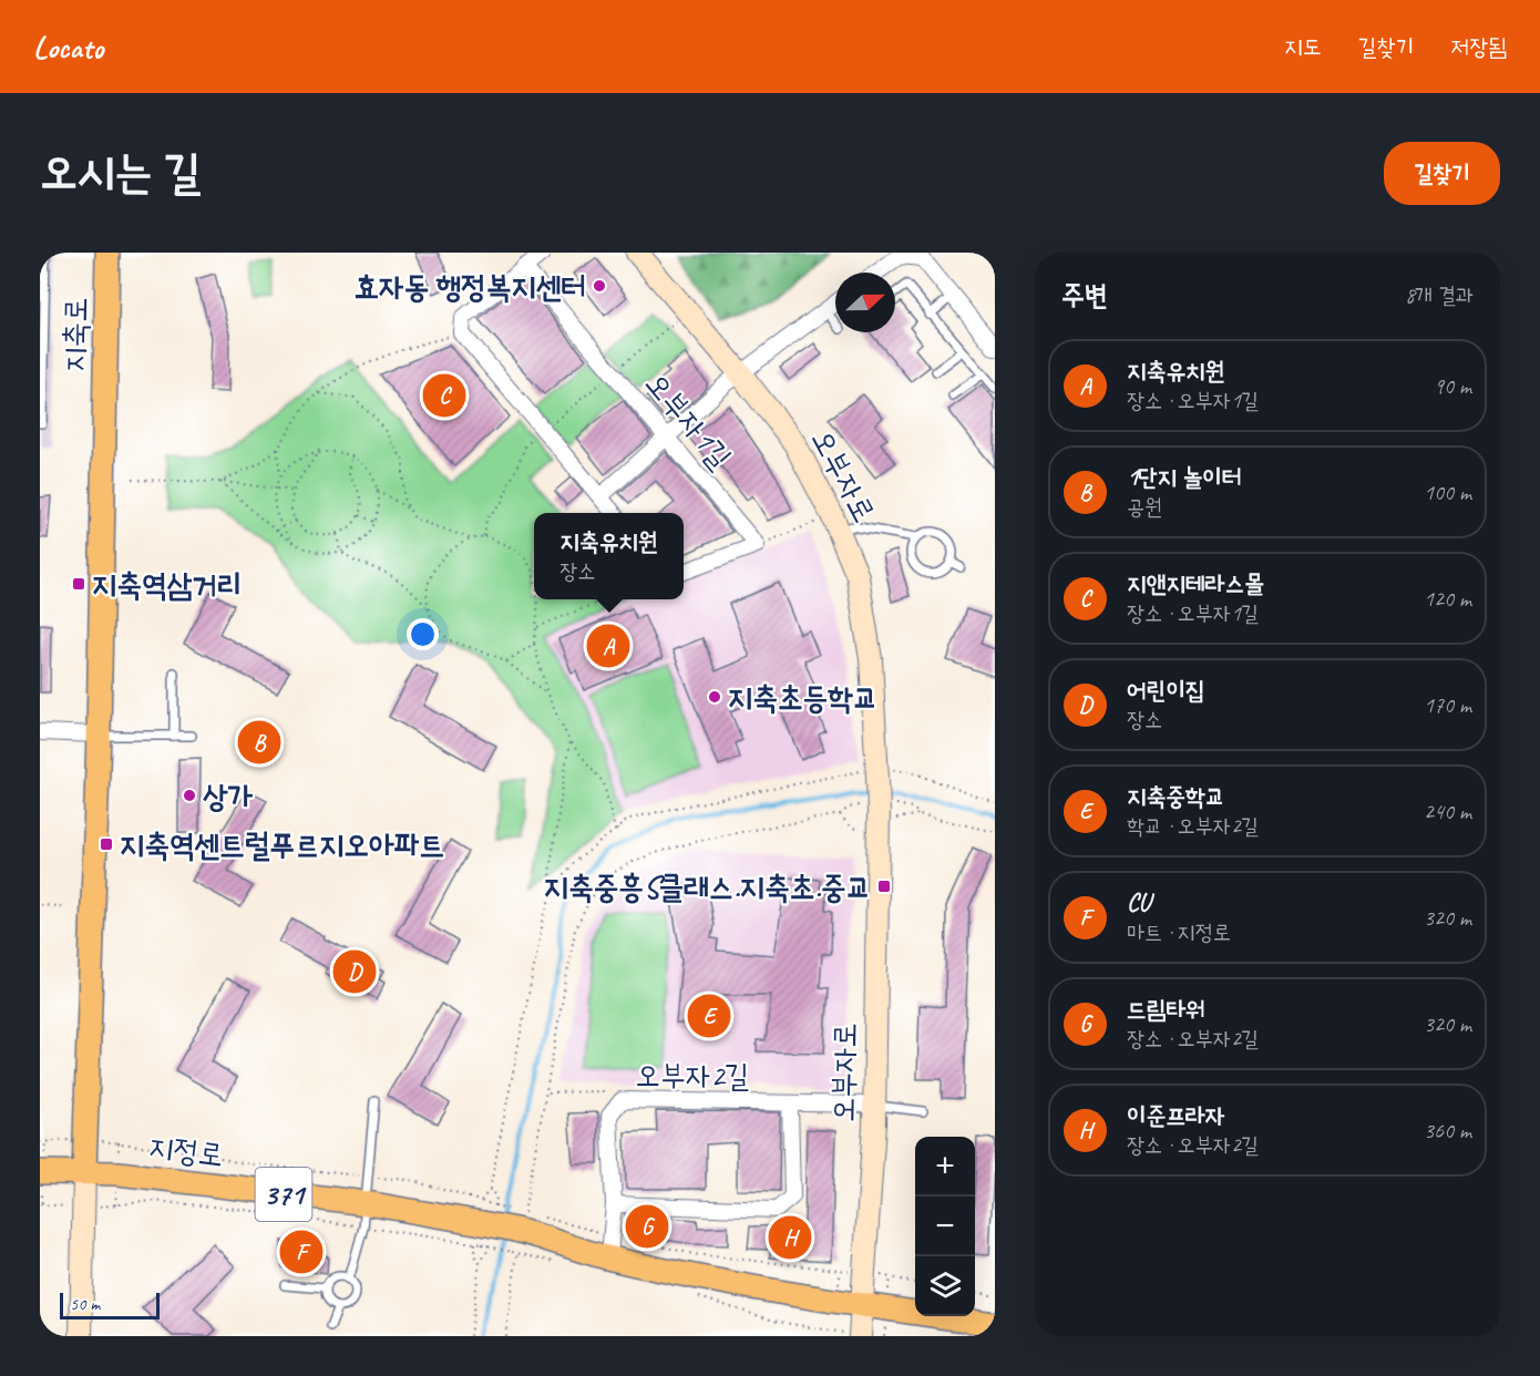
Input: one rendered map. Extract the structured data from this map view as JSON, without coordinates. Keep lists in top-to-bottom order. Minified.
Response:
{"streets":{"main road":["지축로","오부자로","지정로","371"],"street":["오부자1길","오부자2길"]},"crossings":[["지축로","지정로"],["오부자로","오부자2길"],["오부자로","371"],["오부자2길","371"],["지정로","371"]],"places":{"other":["효자동 행정복지센터","지축초등학교","상가"],"transit":["지축역삼거리","지축역센트럴푸르지오아파트","지축중흥S클래스.지축초.중교"]},"scale_bar":"50 m","north":"right","page":{"header":"Locato","nav":["지도","길찾기","저장됨"],"buttons":"길찾기","title":"오시는 길","heading":["주변","8개 결과"],"list":[{"mark":"A","name":"지축유치원","note":"장소 · 오부자1길","value":"90 m"},{"mark":"B","name":"1단지 놀이터","note":"공원","value":"100 m"},{"mark":"C","name":"지앤지테라스몰","note":"장소 · 오부자1길","value":"120 m"},{"mark":"D","name":"어린이집","note":"장소","value":"170 m"},{"mark":"E","name":"지축중학교","note":"학교 · 오부자2길","value":"240 m"},{"mark":"F","name":"CU","note":"마트 · 지정로","value":"320 m"},{"mark":"G","name":"드림타워","note":"장소 · 오부자2길","value":"320 m"},{"mark":"H","name":"이준프라자","note":"장소 · 오부자2길","value":"360 m"}],"pins":["C","A","B","D","E","G","H","F"],"popup":["지축유치원","장소"],"map_buttons":["+","−"],"scale":"50 m"}}
